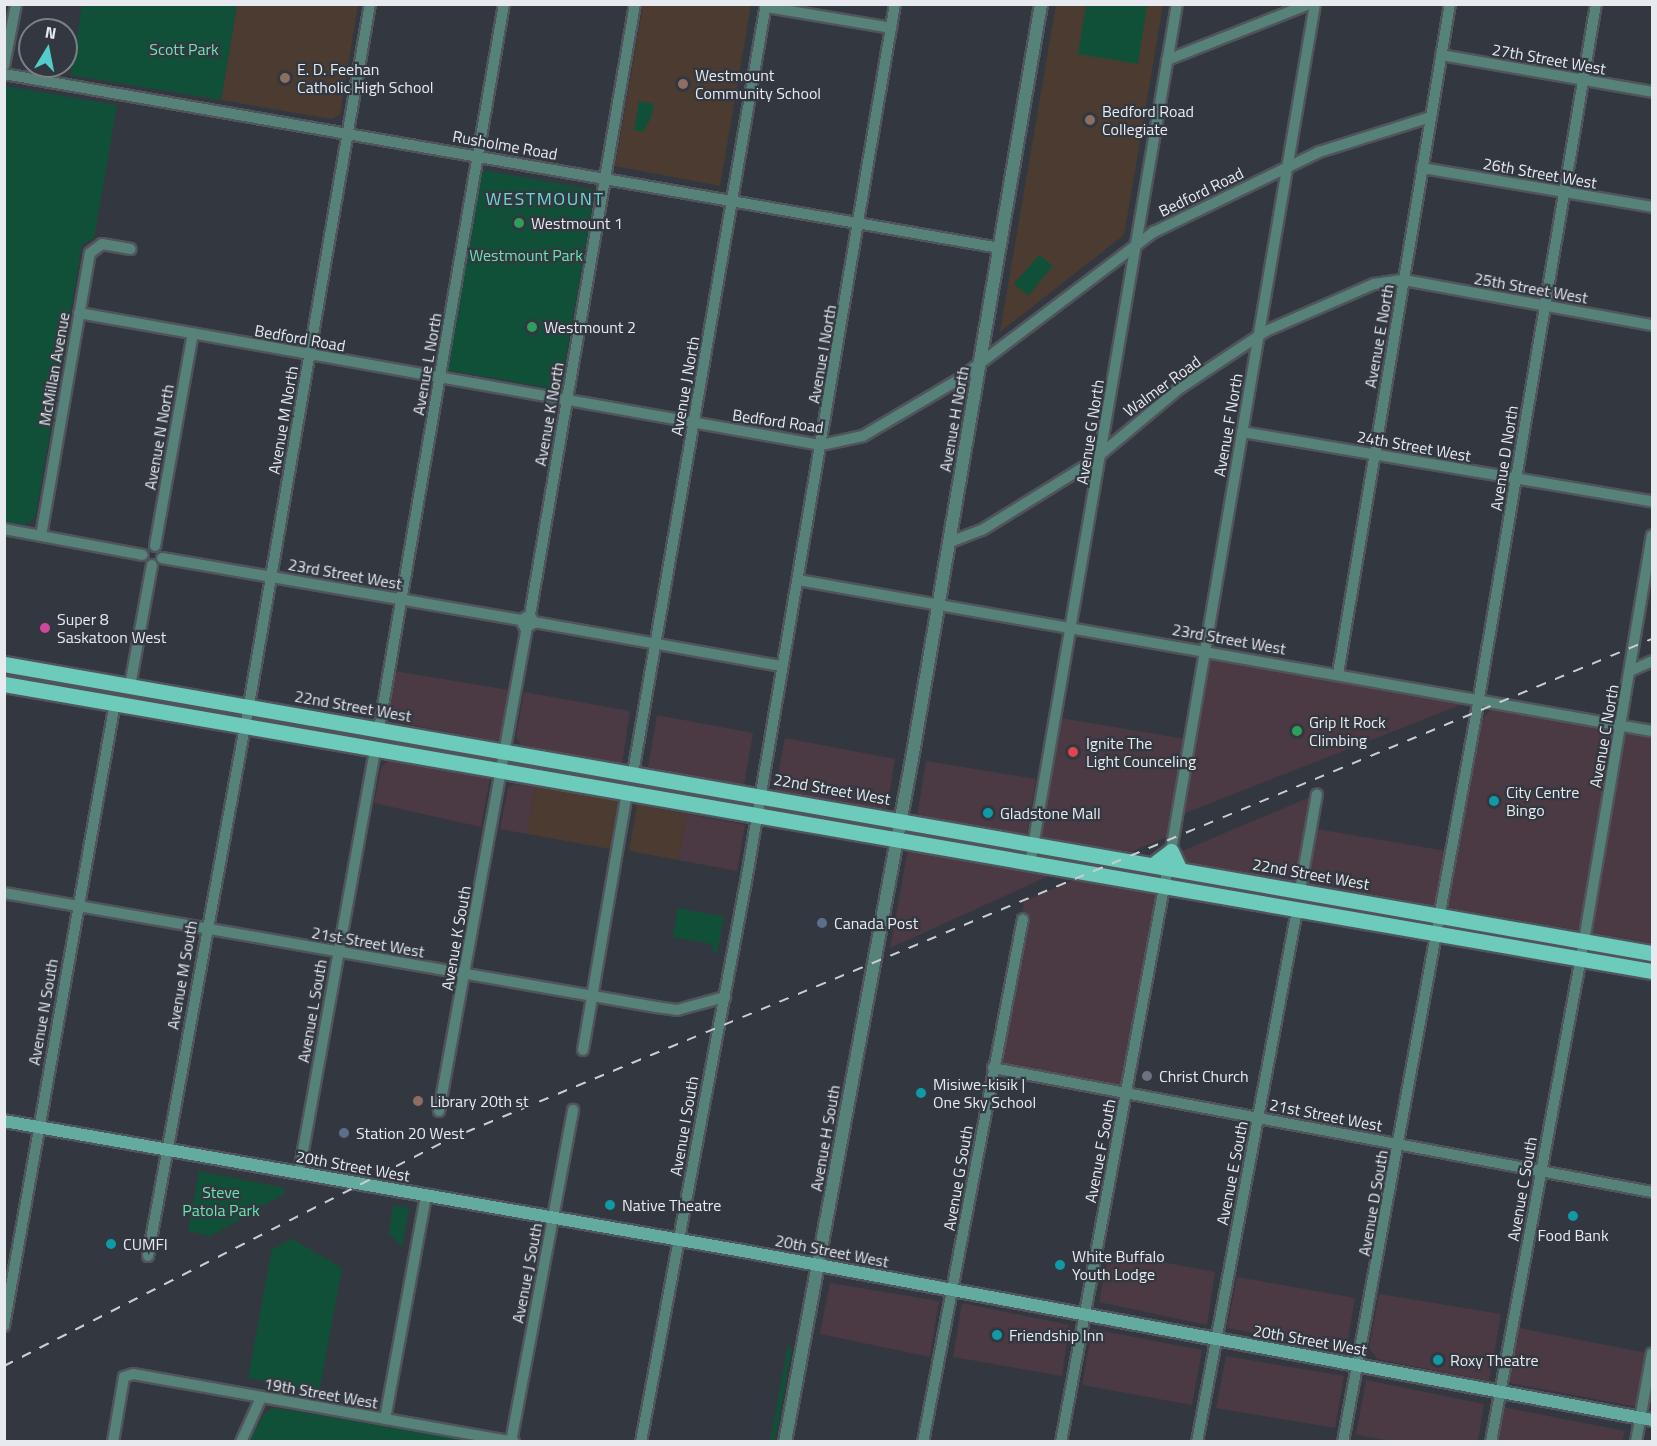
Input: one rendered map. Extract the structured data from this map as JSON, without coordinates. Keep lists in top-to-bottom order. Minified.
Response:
{"streets":{"main road":["22nd Street West","20th Street West"],"street":["27th Street West","Rusholme Road","26th Street West","Bedford Road","25th Street West","Avenue E North","Avenue I North","Avenue L North","McMillan Avenue","Avenue J North","Walmer Road","Avenue K North","Avenue H North","Avenue M North","Avenue F North","Avenue G North","Avenue N North","24th Street West","Avenue D North","23rd Street West","Avenue C North","Avenue K South","21st Street West","Avenue M South","Avenue L South","Avenue N South","Avenue I South","Avenue H South","Avenue F South","Avenue E South","Avenue G South","Avenue C South","Avenue D South","Avenue J South","19th Street West"]},"crossings":[["27th Street West","Avenue E North"],["27th Street West","Avenue D North"],["Rusholme Road","Avenue I North"],["Rusholme Road","Avenue L North"],["Rusholme Road","Avenue J North"],["Rusholme Road","Avenue K North"],["Rusholme Road","Avenue H North"],["Rusholme Road","Avenue M North"],["26th Street West","Avenue E North"],["26th Street West","Avenue D North"],["Bedford Road","Avenue E North"],["Bedford Road","Avenue I North"],["Bedford Road","Avenue L North"],["Bedford Road","McMillan Avenue"],["Bedford Road","Avenue J North"],["Bedford Road","Avenue K North"],["Bedford Road","Avenue H North"],["Bedford Road","Avenue M North"],["Bedford Road","Avenue F North"],["Bedford Road","Avenue G North"],["Bedford Road","Avenue N North"],["25th Street West","Avenue E North"],["25th Street West","Walmer Road"],["25th Street West","Avenue D North"],["Avenue E North","Walmer Road"],["Avenue E North","24th Street West"],["Avenue E North","23rd Street West"],["Avenue I North","23rd Street West"],["Avenue I North","22nd Street West"],["Avenue I North","Avenue I South"],["Avenue L North","23rd Street West"],["Avenue L North","22nd Street West"],["Avenue J North","23rd Street West"],["Avenue J North","22nd Street West"],["Walmer Road","Avenue H North"],["Walmer Road","Avenue F North"],["Walmer Road","Avenue G North"],["Avenue K North","23rd Street West"],["Avenue K North","22nd Street West"],["Avenue K North","Avenue K South"],["Avenue H North","23rd Street West"],["Avenue H North","22nd Street West"],["Avenue H North","Avenue H South"],["Avenue M North","23rd Street West"],["Avenue M North","22nd Street West"],["Avenue M North","Avenue M South"],["Avenue F North","24th Street West"],["Avenue F North","23rd Street West"],["Avenue F North","22nd Street West"],["Avenue F North","Avenue F South"],["Avenue G North","23rd Street West"],["Avenue G North","22nd Street West"],["Avenue N North","23rd Street West"],["24th Street West","Avenue D North"],["Avenue D North","23rd Street West"],["Avenue D North","22nd Street West"],["Avenue D North","Avenue D South"],["23rd Street West","Avenue C North"],["22nd Street West","Avenue C North"],["22nd Street West","Avenue M South"],["22nd Street West","Avenue F South"],["22nd Street West","Avenue C South"],["22nd Street West","Avenue D South"],["Avenue C North","Avenue C South"],["Avenue K South","21st Street West"],["21st Street West","Avenue M South"],["21st Street West","Avenue L South"],["21st Street West","Avenue N South"],["21st Street West","Avenue I South"],["21st Street West","Avenue F South"],["21st Street West","Avenue E South"],["21st Street West","Avenue G South"],["21st Street West","Avenue C South"],["21st Street West","Avenue D South"],["Avenue M South","20th Street West"],["Avenue L South","20th Street West"],["Avenue N South","20th Street West"],["Avenue I South","20th Street West"],["Avenue H South","20th Street West"],["Avenue F South","20th Street West"],["20th Street West","Avenue E South"],["20th Street West","Avenue G South"],["20th Street West","Avenue C South"],["20th Street West","Avenue D South"],["20th Street West","Avenue J South"],["Avenue J South","19th Street West"]],"districts":["WESTMOUNT"],"parks":["Scott Park","Westmount Park","Steve Patola Park"],"places":["E. D. Feehan Catholic High School","Westmount Community School","Bedford Road Collegiate","Westmount 1","Westmount 2","Super 8 Saskatoon West","Grip It Rock Climbing","Ignite The Light Counceling","City Centre Bingo","Gladstone Mall","Canada Post","Christ Church","Misiwe-kisik | One Sky School","Library 20th st","Station 20 West","Native Theatre","Food Bank","CUMFI","White Buffalo Youth Lodge","Friendship Inn","Roxy Theatre"],"north":"top"}
